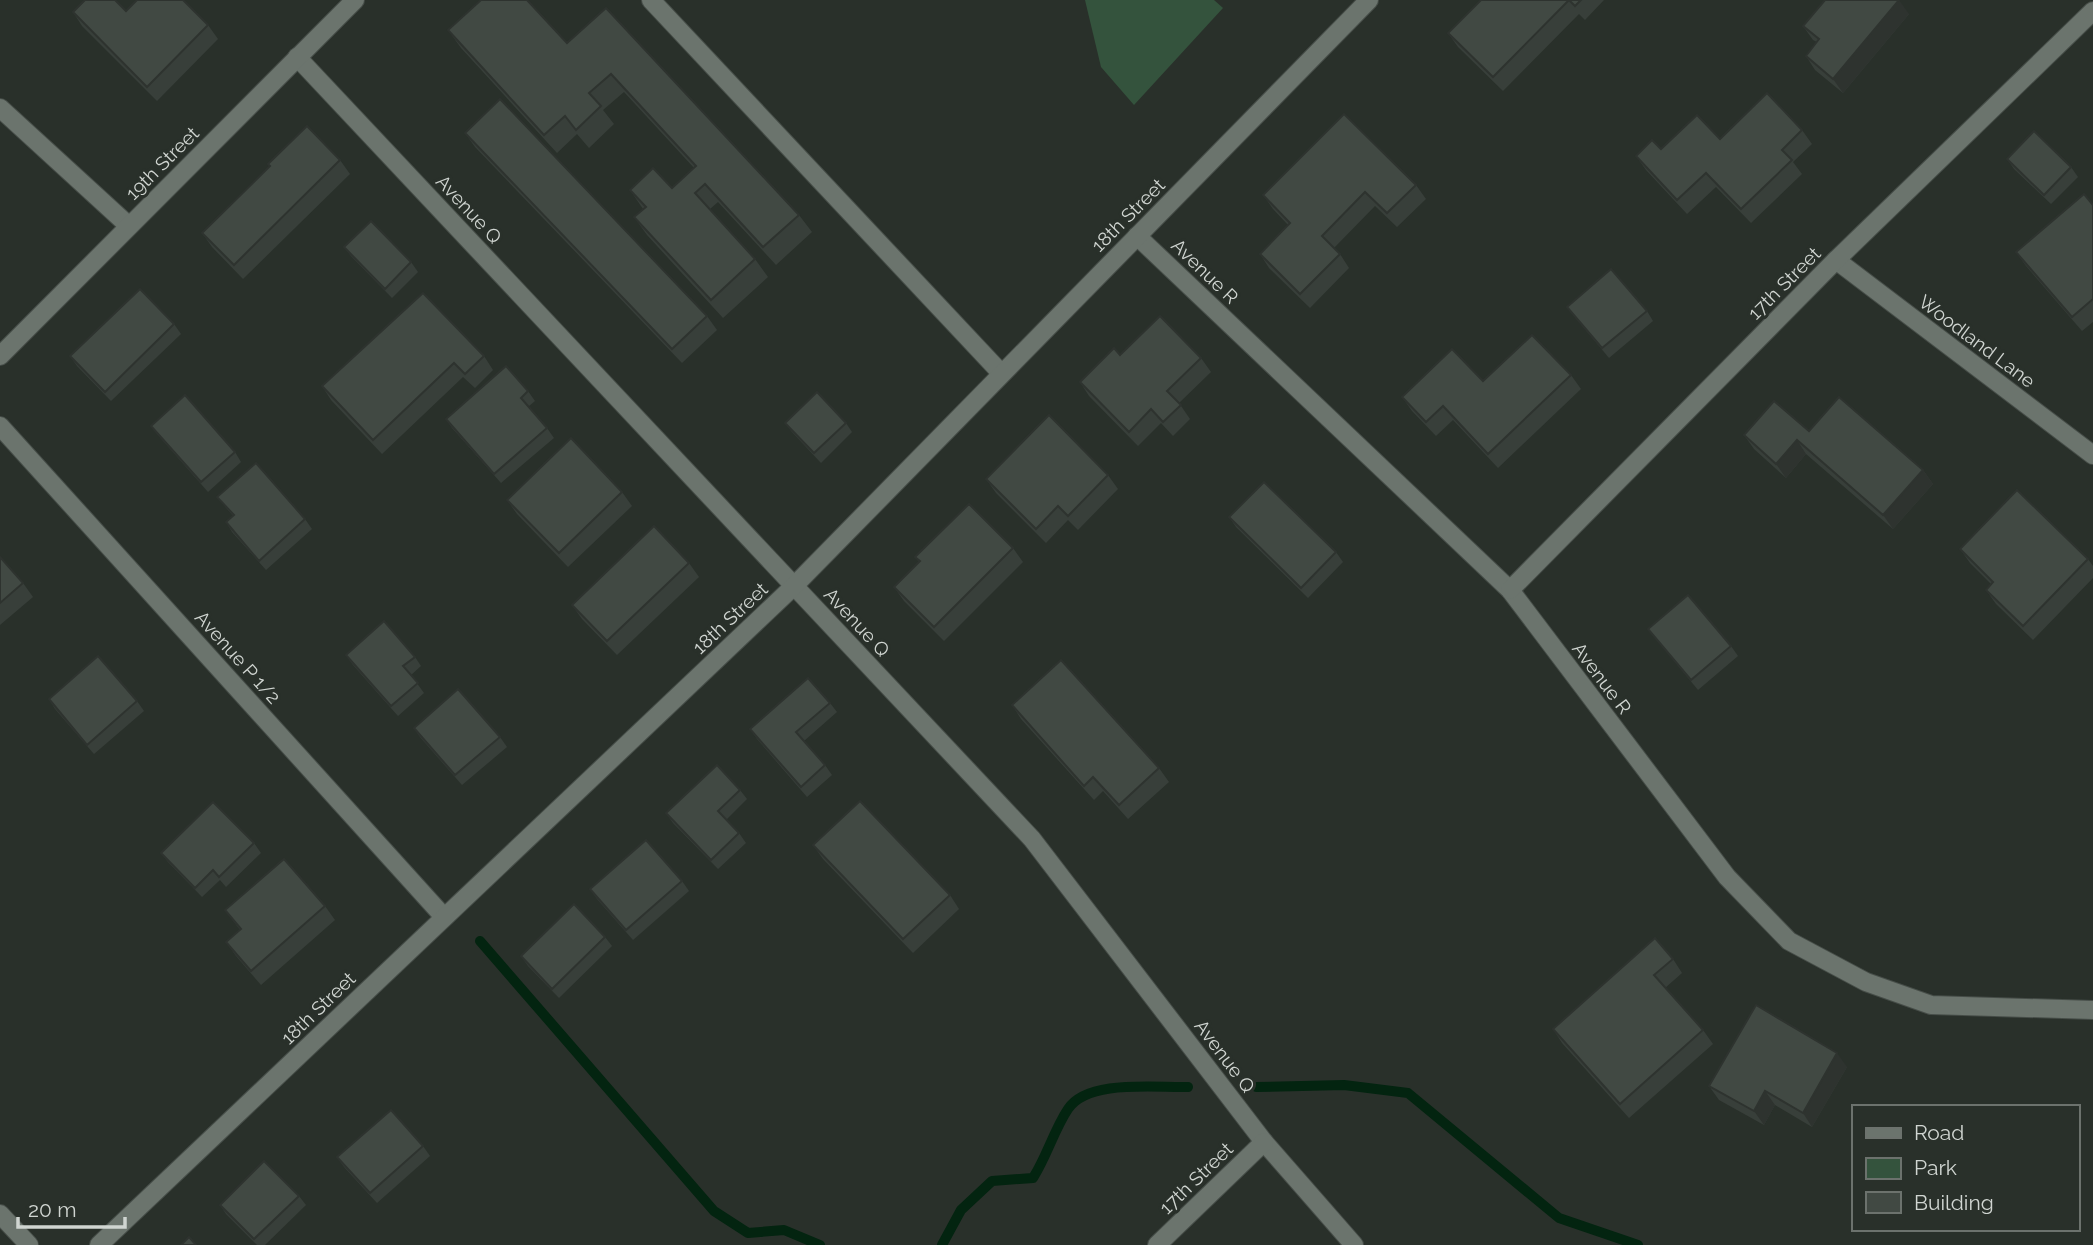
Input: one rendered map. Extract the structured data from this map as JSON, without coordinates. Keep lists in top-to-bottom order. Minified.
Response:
{"streets":{"street":["19th Street","Avenue Q","18th Street","Avenue R","17th Street","Woodland Lane","Avenue P 1/2"]},"crossings":[["19th Street","Avenue Q"],["Avenue Q","18th Street"],["Avenue Q","17th Street"],["18th Street","Avenue R"],["18th Street","Avenue P 1/2"],["Avenue R","17th Street"],["17th Street","Woodland Lane"]],"legend":["Road","Park","Building"],"scale_bar":"20 m"}
